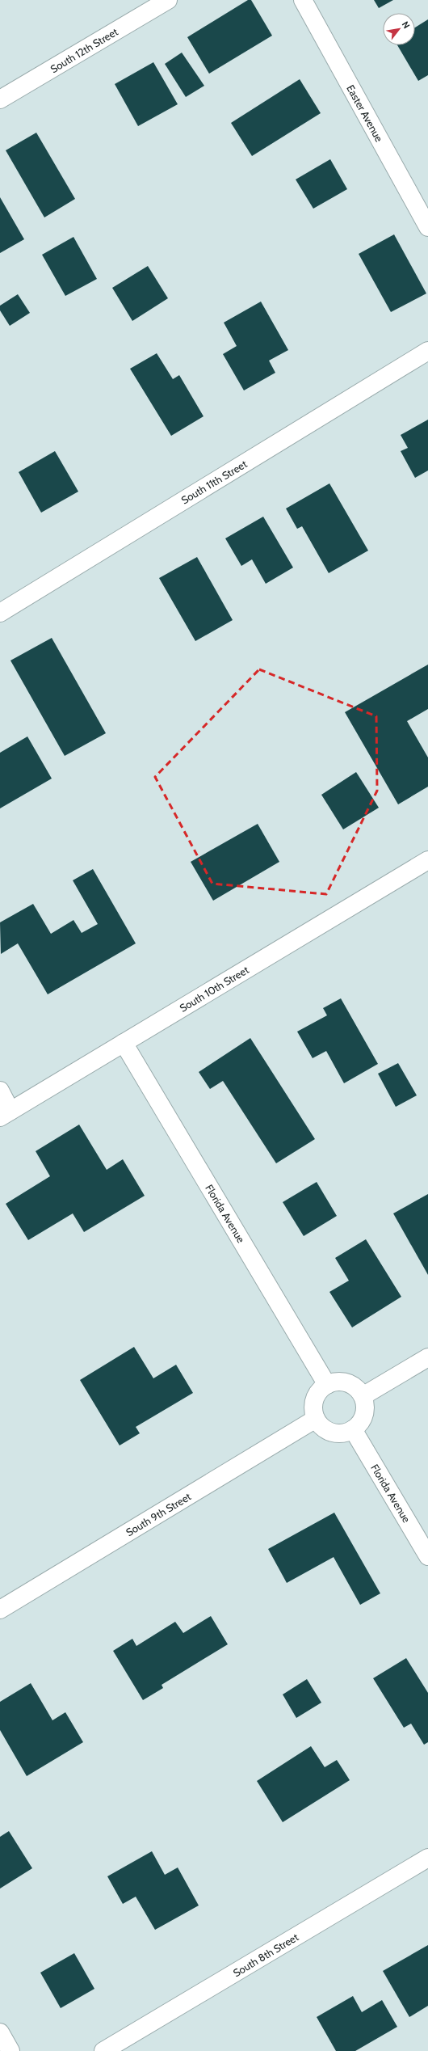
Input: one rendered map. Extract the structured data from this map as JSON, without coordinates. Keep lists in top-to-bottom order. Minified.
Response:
{"streets":{"street":["South 12th Street","Easter Avenue","South 11th Street","South 10th Street","Florida Avenue","South 9th Street","South 8th Street"]},"crossings":[["South 10th Street","Florida Avenue"],["Florida Avenue","South 9th Street"]],"north":"top right"}
